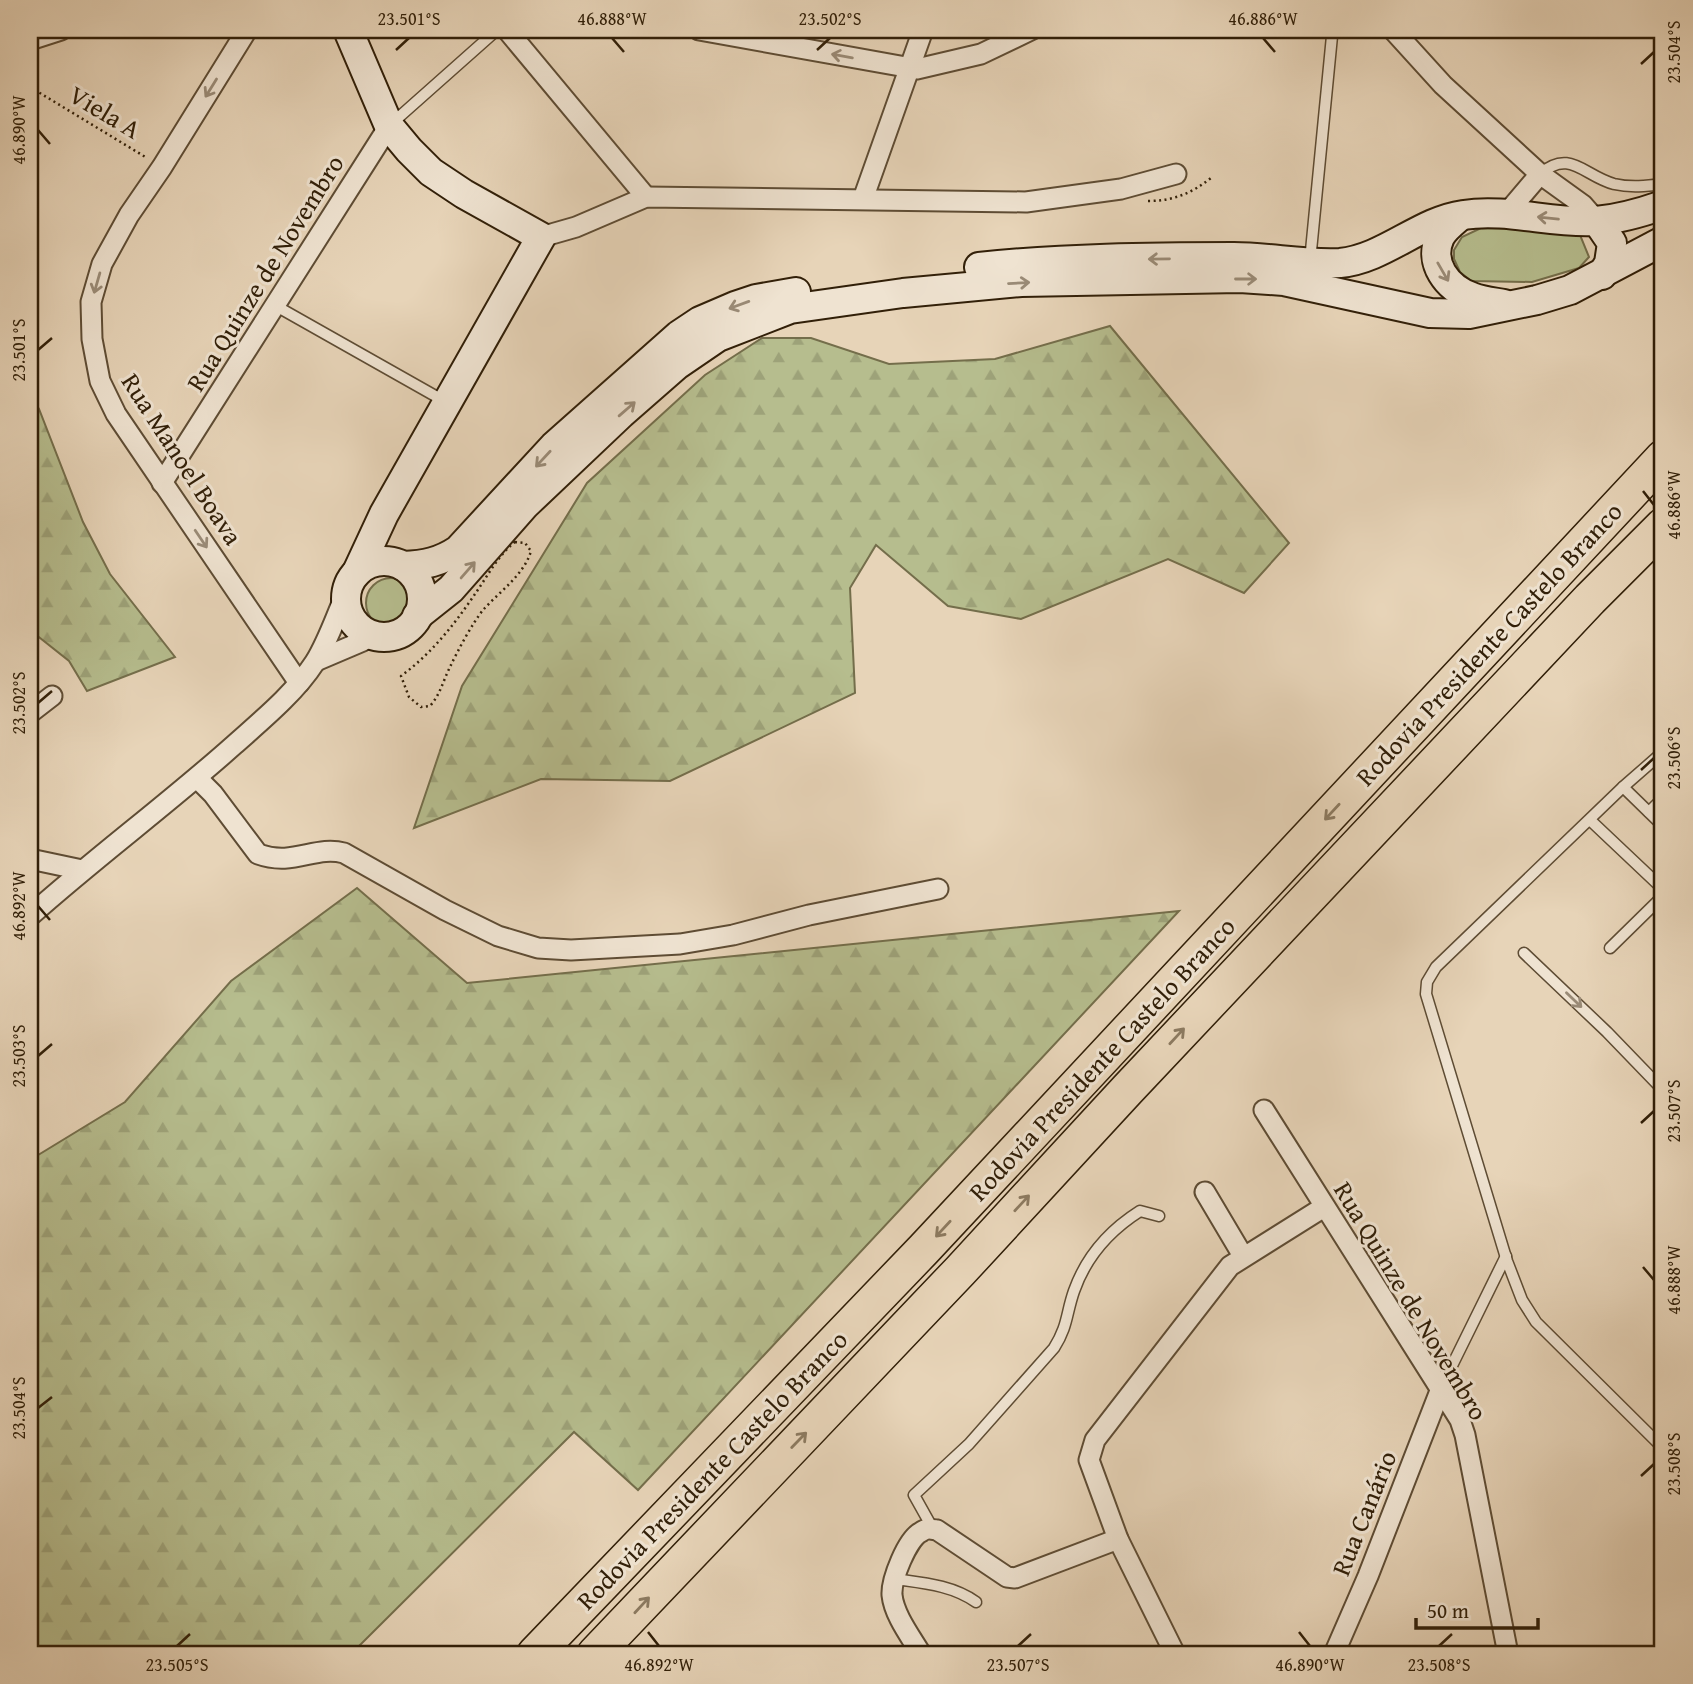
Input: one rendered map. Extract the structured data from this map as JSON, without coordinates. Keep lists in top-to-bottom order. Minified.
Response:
{"streets":{"highway":["Rodovia Presidente Castelo Branco"],"street":["Rua Quinze de Novembro","Rua Manoel Boava","Rua Canário"],"path":["Viela A"]},"crossings":[["Viela A","Rua Manoel Boava"],["Rua Quinze de Novembro","Rua Manoel Boava"],["Rua Quinze de Novembro","Rua Canário"]],"one_way":["Rua Manoel Boava"],"scale_bar":"50 m","coordinates":["23.501°S","46.888°W","23.502°S","46.886°W","23.504°S","46.890°W","23.506°S","46.892°W","23.503°S","23.507°S","23.508°S","23.505°S"]}
